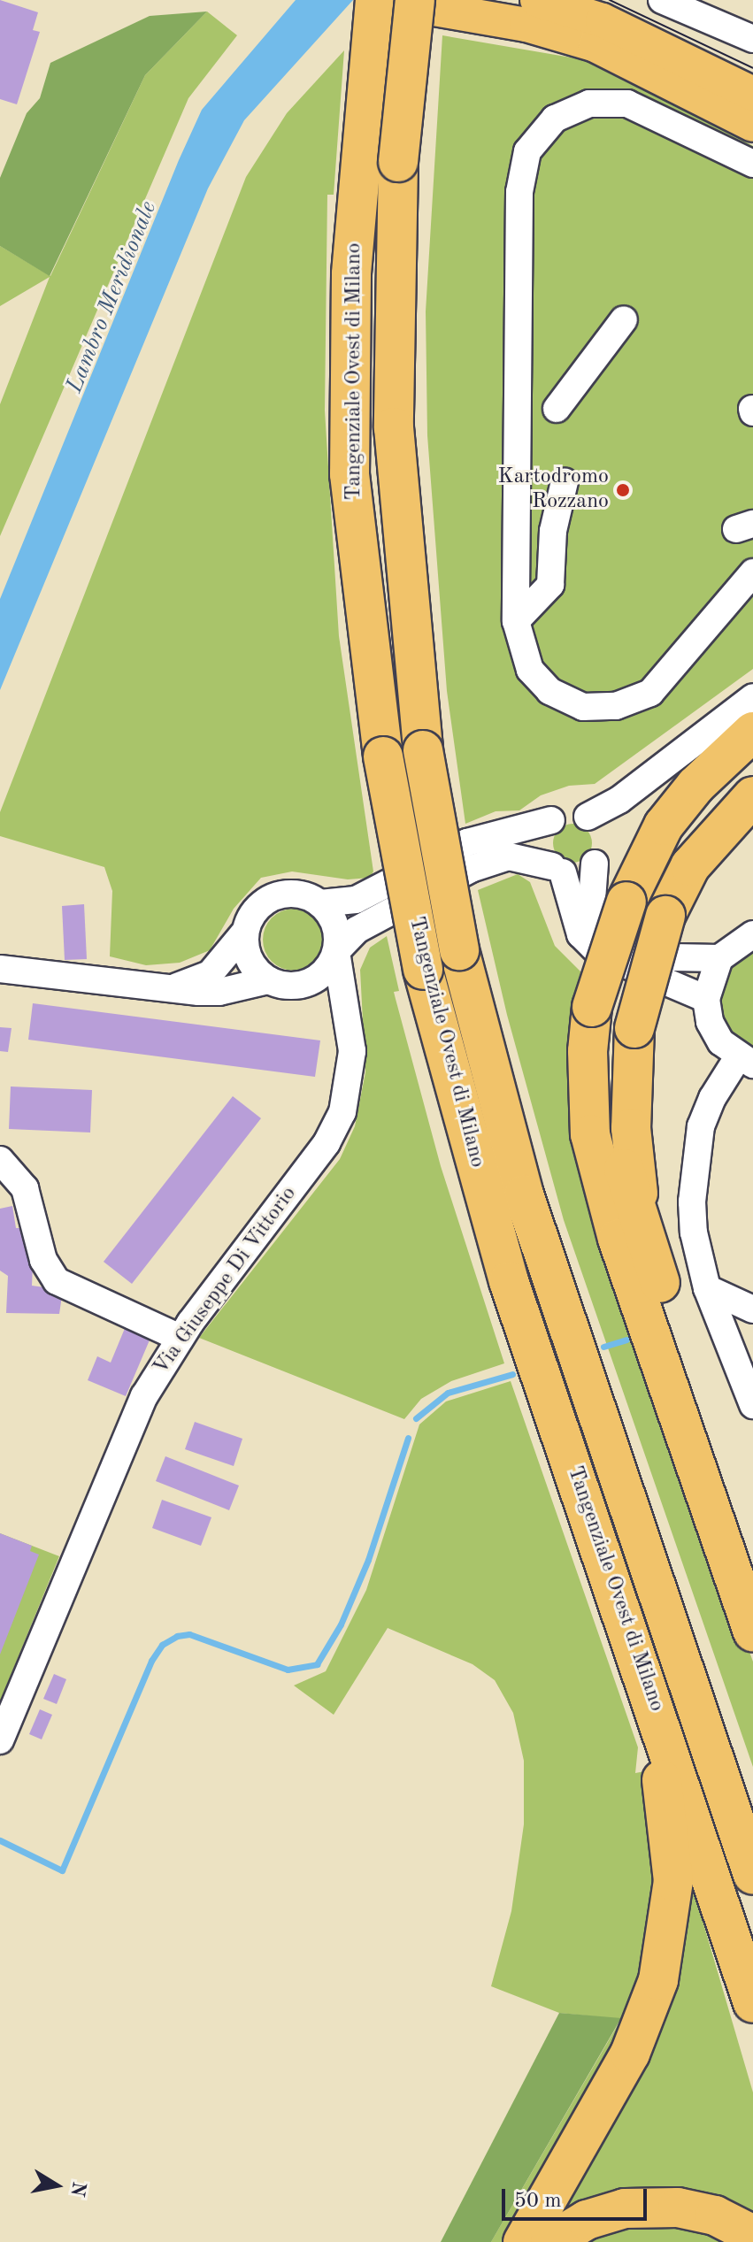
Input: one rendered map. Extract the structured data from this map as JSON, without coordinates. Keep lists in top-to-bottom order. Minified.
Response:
{"streets":{"highway":["Tangenziale Ovest di Milano"],"street":["Via Giuseppe Di Vittorio"]},"water":["Lambro Meridionale"],"places":["Kartodromo Rozzano"],"scale_bar":"50 m","north":"right"}
